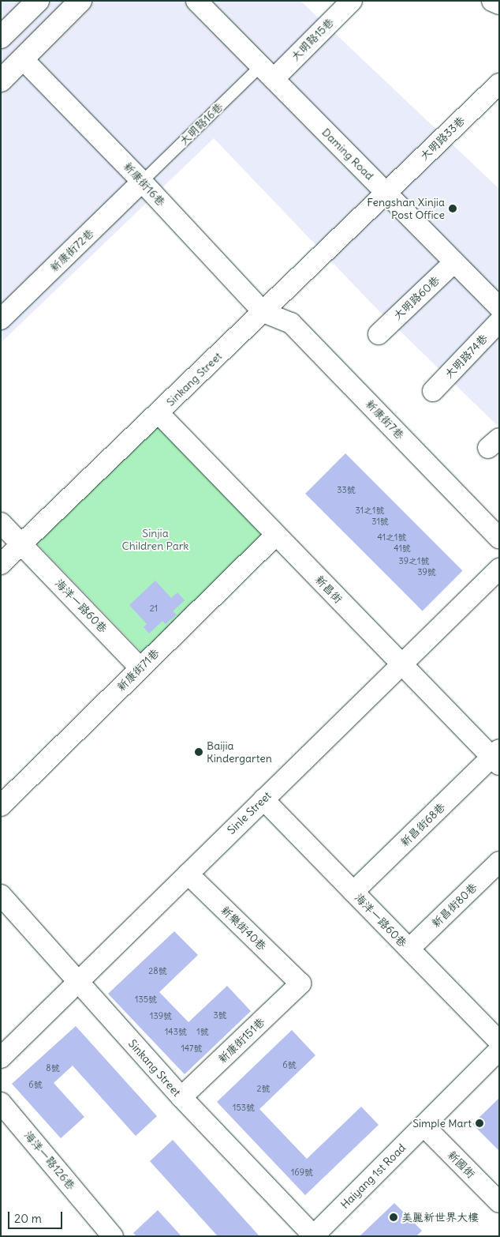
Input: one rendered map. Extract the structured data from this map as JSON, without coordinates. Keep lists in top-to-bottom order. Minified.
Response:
{"streets":{"street":["大明路15巷","大明路33巷","Daming Road","新康街16巷","新康街72巷","大明路60巷","大明路74巷","Sinkang Street","新康街7巷","新昌街","海洋一路60巷","新康街71巷","Sinle Street","新昌街68巷","新昌街80巷","新樂街40巷","新康街151巷","海洋一路126巷","新國街","Haiyang 1st Road"],"lane":["大明路16巷"]},"crossings":[["大明路15巷","大明路16巷"],["大明路15巷","Daming Road"],["大明路16巷","Daming Road"],["大明路16巷","新康街16巷"],["大明路16巷","新康街72巷"],["大明路33巷","Daming Road"],["大明路33巷","Sinkang Street"],["Daming Road","大明路60巷"],["Daming Road","Sinkang Street"],["新康街16巷","新康街72巷"],["新康街16巷","Sinkang Street"],["新康街16巷","新康街7巷"],["Sinkang Street","新康街7巷"],["Sinkang Street","新昌街"],["Sinkang Street","海洋一路60巷"],["Sinkang Street","Sinle Street"],["Sinkang Street","新康街151巷"],["Sinkang Street","Haiyang 1st Road"],["新昌街","新康街71巷"],["新昌街","Sinle Street"],["新昌街","新昌街68巷"],["海洋一路60巷","新康街71巷"],["海洋一路60巷","Sinle Street"],["海洋一路60巷","新昌街68巷"],["海洋一路60巷","新昌街80巷"],["Sinle Street","新樂街40巷"],["新樂街40巷","新康街151巷"],["新國街","Haiyang 1st Road"]],"parks":["Sinjia Children Park"],"places":["Fengshan Xinjia Post Office","Baijia Kindergarten","Simple Mart","美麗新世界大樓"],"house_numbers":["33號","31之1號","31號","41之1號","41號","39之1號","39號","21","28號","135號","3號","139號","143號","1號","147號","6號","8號","6號","2號","153號","169號"],"scale_bar":"20 m"}
